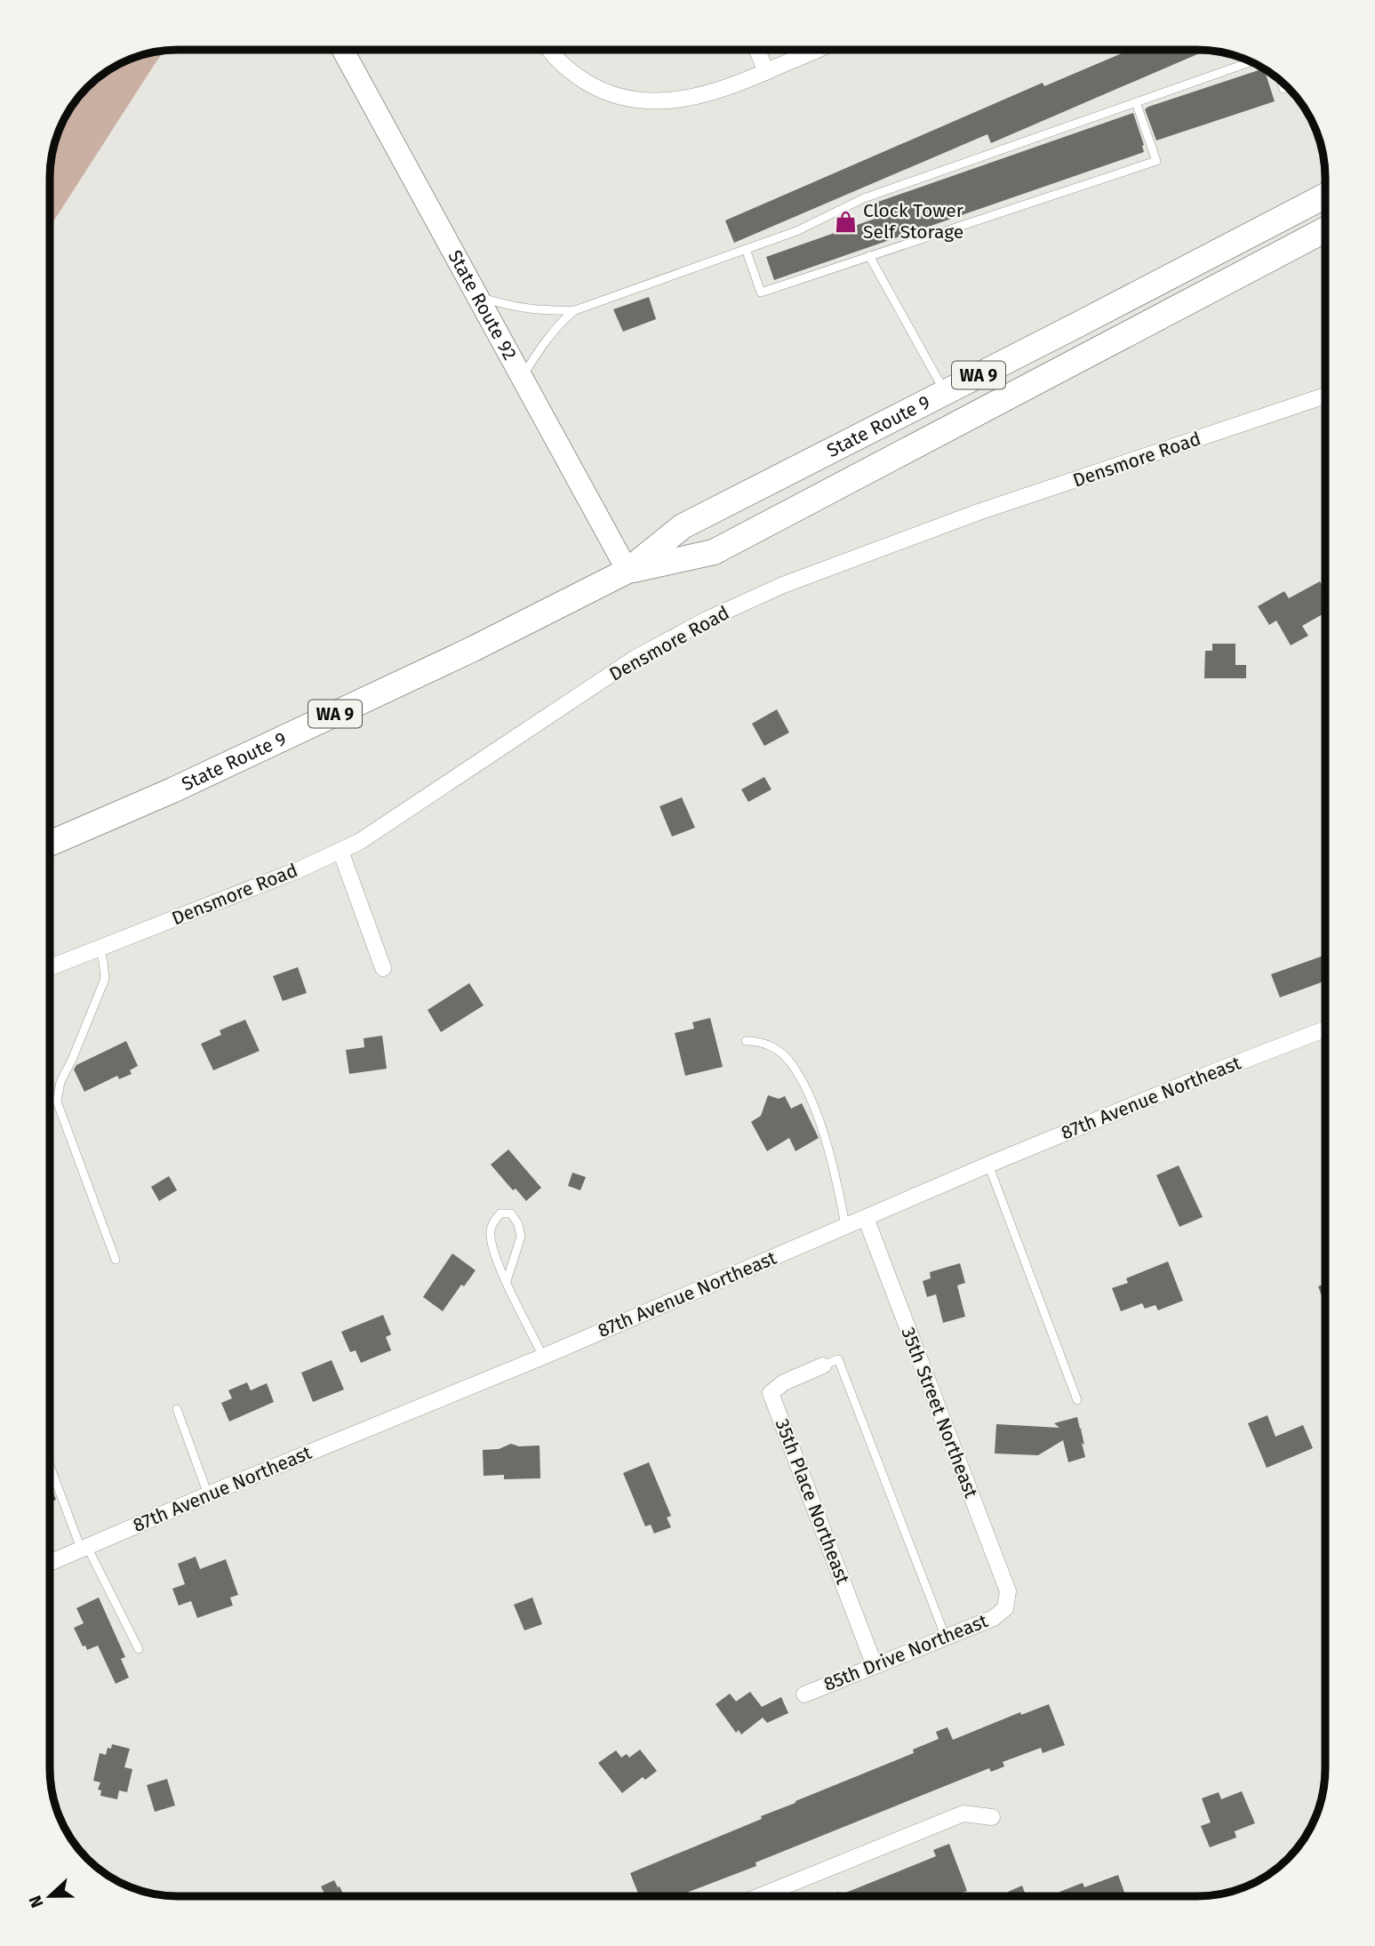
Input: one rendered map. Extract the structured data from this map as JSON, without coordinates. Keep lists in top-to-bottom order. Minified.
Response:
{"streets":{"main road":["State Route 92","WA 9","State Route 9"],"street":["Densmore Road","87th Avenue Northeast","35th Street Northeast","35th Place Northeast","85th Drive Northeast"]},"crossings":[["State Route 92","State Route 9"],["87th Avenue Northeast","35th Street Northeast"],["35th Street Northeast","85th Drive Northeast"],["35th Place Northeast","85th Drive Northeast"]],"places":{"shop":["Clock Tower Self Storage"]},"north":"left"}
